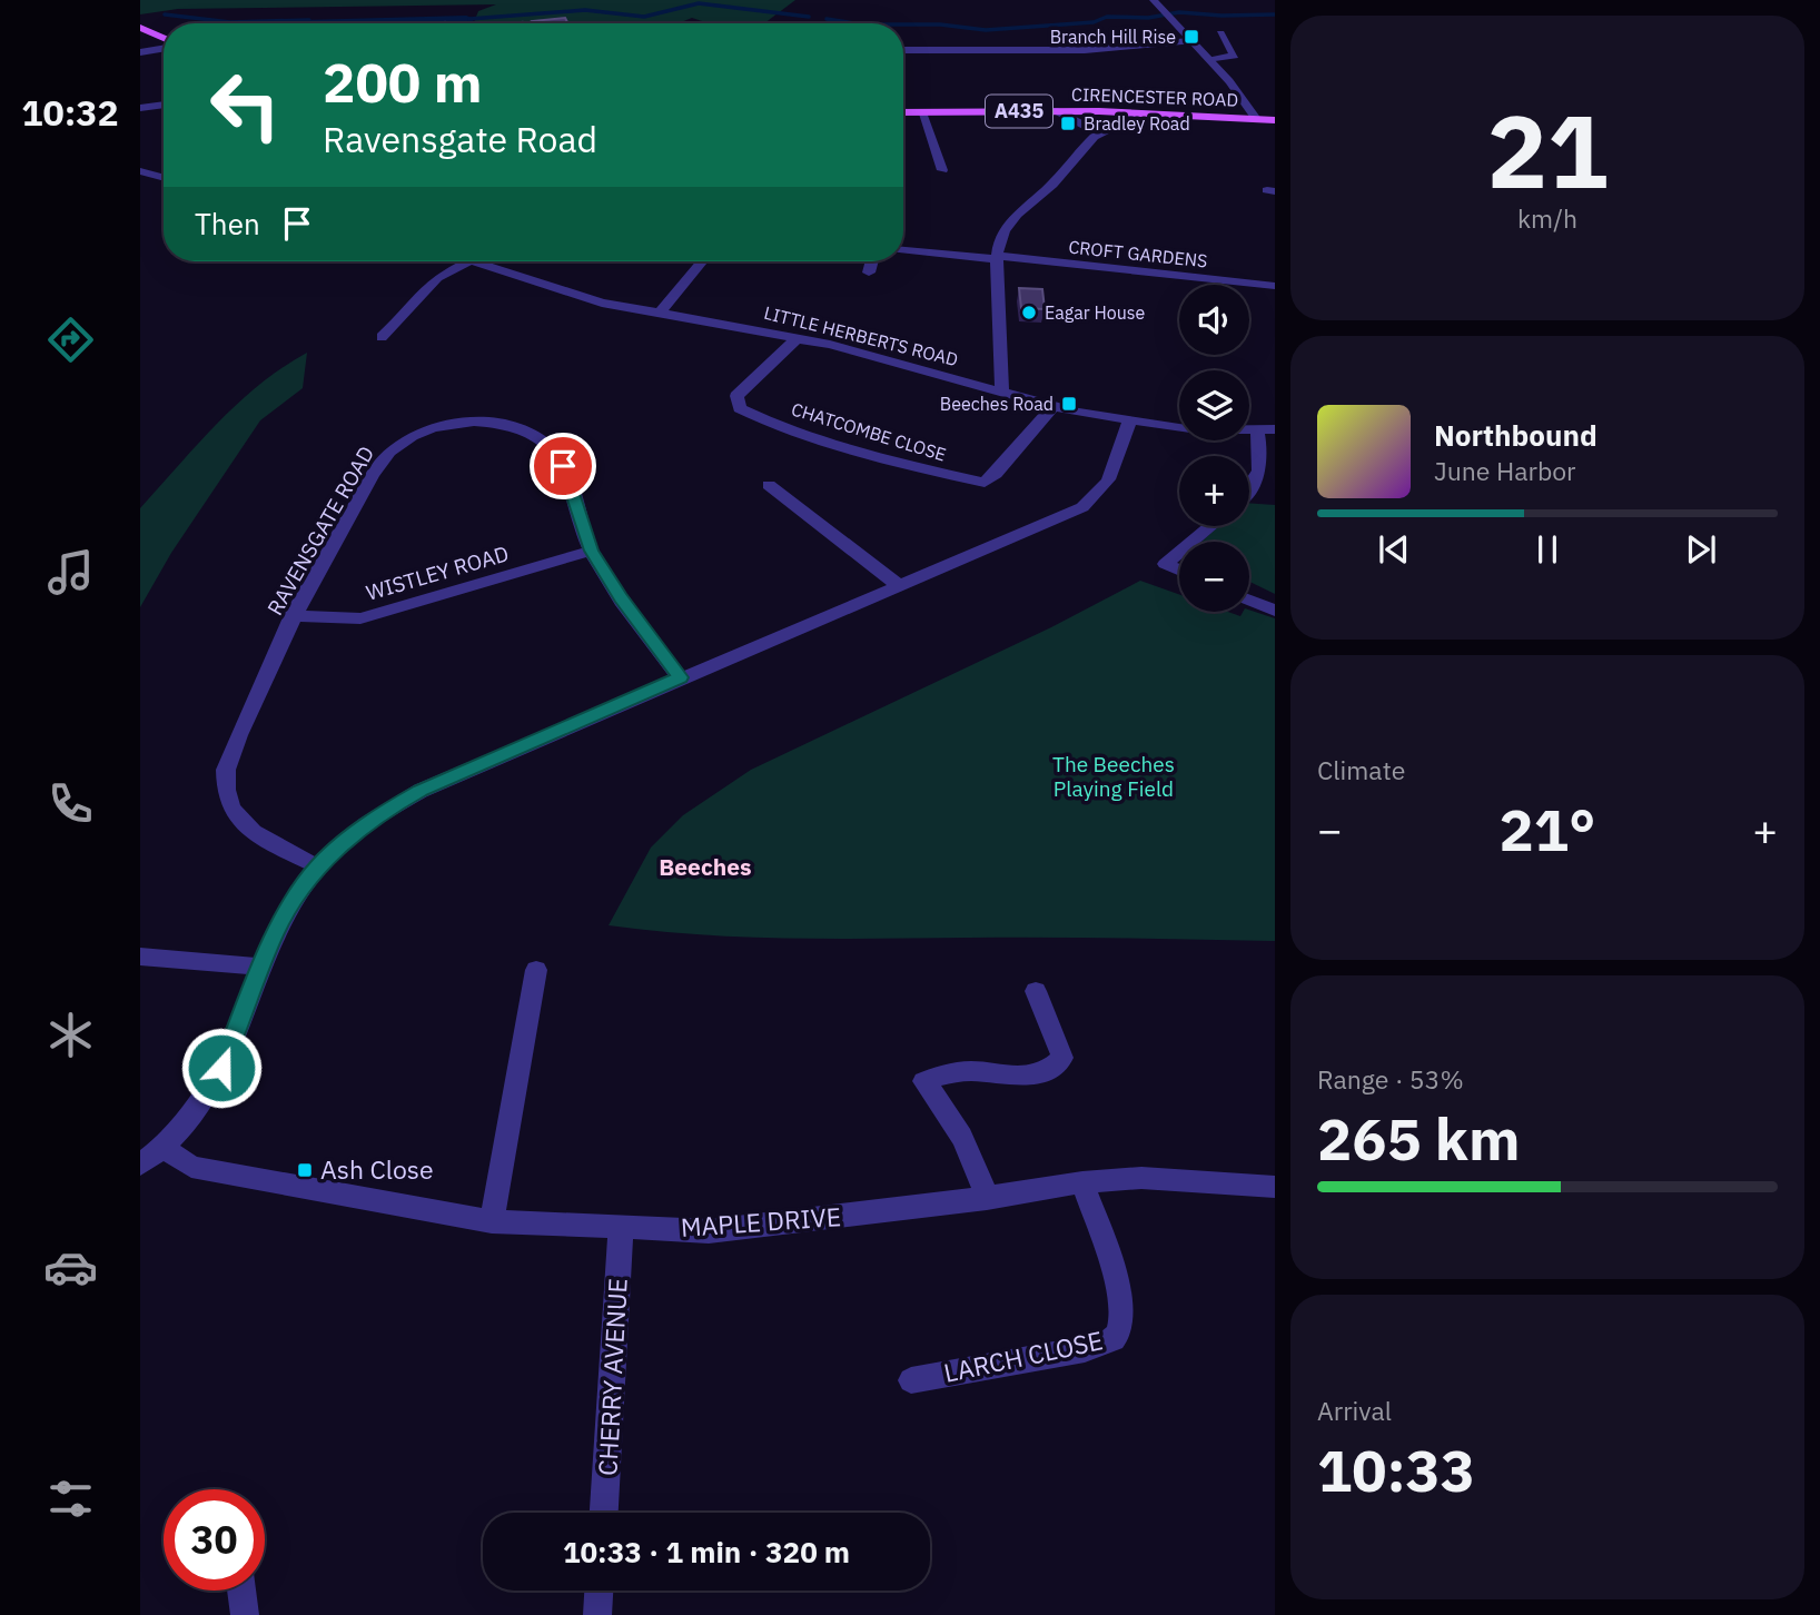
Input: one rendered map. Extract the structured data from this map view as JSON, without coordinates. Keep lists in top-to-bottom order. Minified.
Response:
{"streets":{"main road":["CIRENCESTER ROAD","A435"],"street":["CROFT GARDENS","LITTLE HERBERTS ROAD","CHATCOMBE CLOSE","RAVENSGATE ROAD","WISTLEY ROAD","MAPLE DRIVE","LARCH CLOSE","CHERRY AVENUE"]},"crossings":[["LITTLE HERBERTS ROAD","CHATCOMBE CLOSE"],["RAVENSGATE ROAD","WISTLEY ROAD"],["MAPLE DRIVE","LARCH CLOSE"],["MAPLE DRIVE","CHERRY AVENUE"]],"districts":["Beeches"],"parks":["The Beeches Playing Field"],"places":{"transit":["Branch Hill Rise","Bradley Road","Beeches Road","Ash Close"],"other":["Eagar House"]},"page":{"tabs":"10:32","tile":[["21","km/h"],"Climate",["Range · 53%","265 km"],["Arrival","10:33"]],"turn":["200 m","Ravensgate Road"],"then":"Then","map_buttons":["+","−"],"song":["Northbound","June Harbor"],"heat":["−","21°","+"],"limit":"30","trip":"10:33 · 1 min · 320 m"}}
